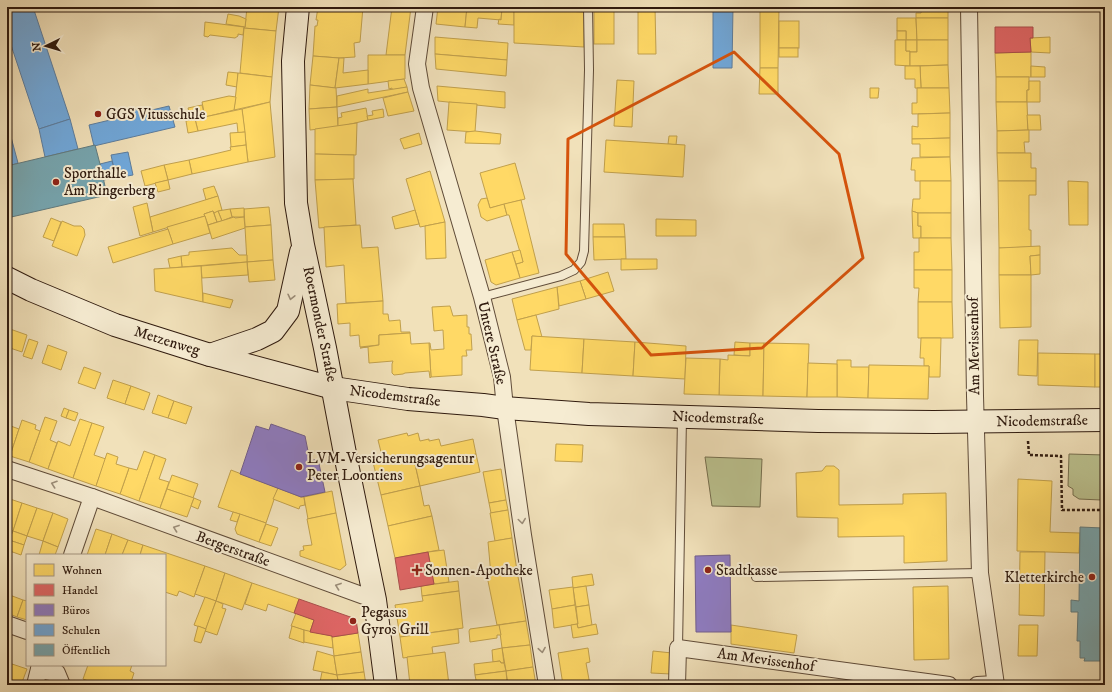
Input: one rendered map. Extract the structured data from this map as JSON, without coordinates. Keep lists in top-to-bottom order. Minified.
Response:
{"streets":{"main road":["Roermonder Straße","Metzenweg","Nicodemstraße"],"street":["Untere Straße","Am Mevissenhof","Bergerstraße"]},"crossings":[["Roermonder Straße","Metzenweg"],["Roermonder Straße","Nicodemstraße"],["Roermonder Straße","Bergerstraße"],["Metzenweg","Nicodemstraße"],["Untere Straße","Nicodemstraße"],["Am Mevissenhof","Nicodemstraße"]],"one_way":["Untere Straße","Bergerstraße"],"places":{"other":["GGS Vitusschule","Sporthalle Am Ringerberg","LVM-Versicherungsagentur Peter Loontiens","Stadtkasse","Kletterkirche","Pegasus Gyros Grill"],"health":["Sonnen-Apotheke"]},"legend":["Wohnen","Handel","Büros","Schulen","Öffentlich"],"north":"left"}
